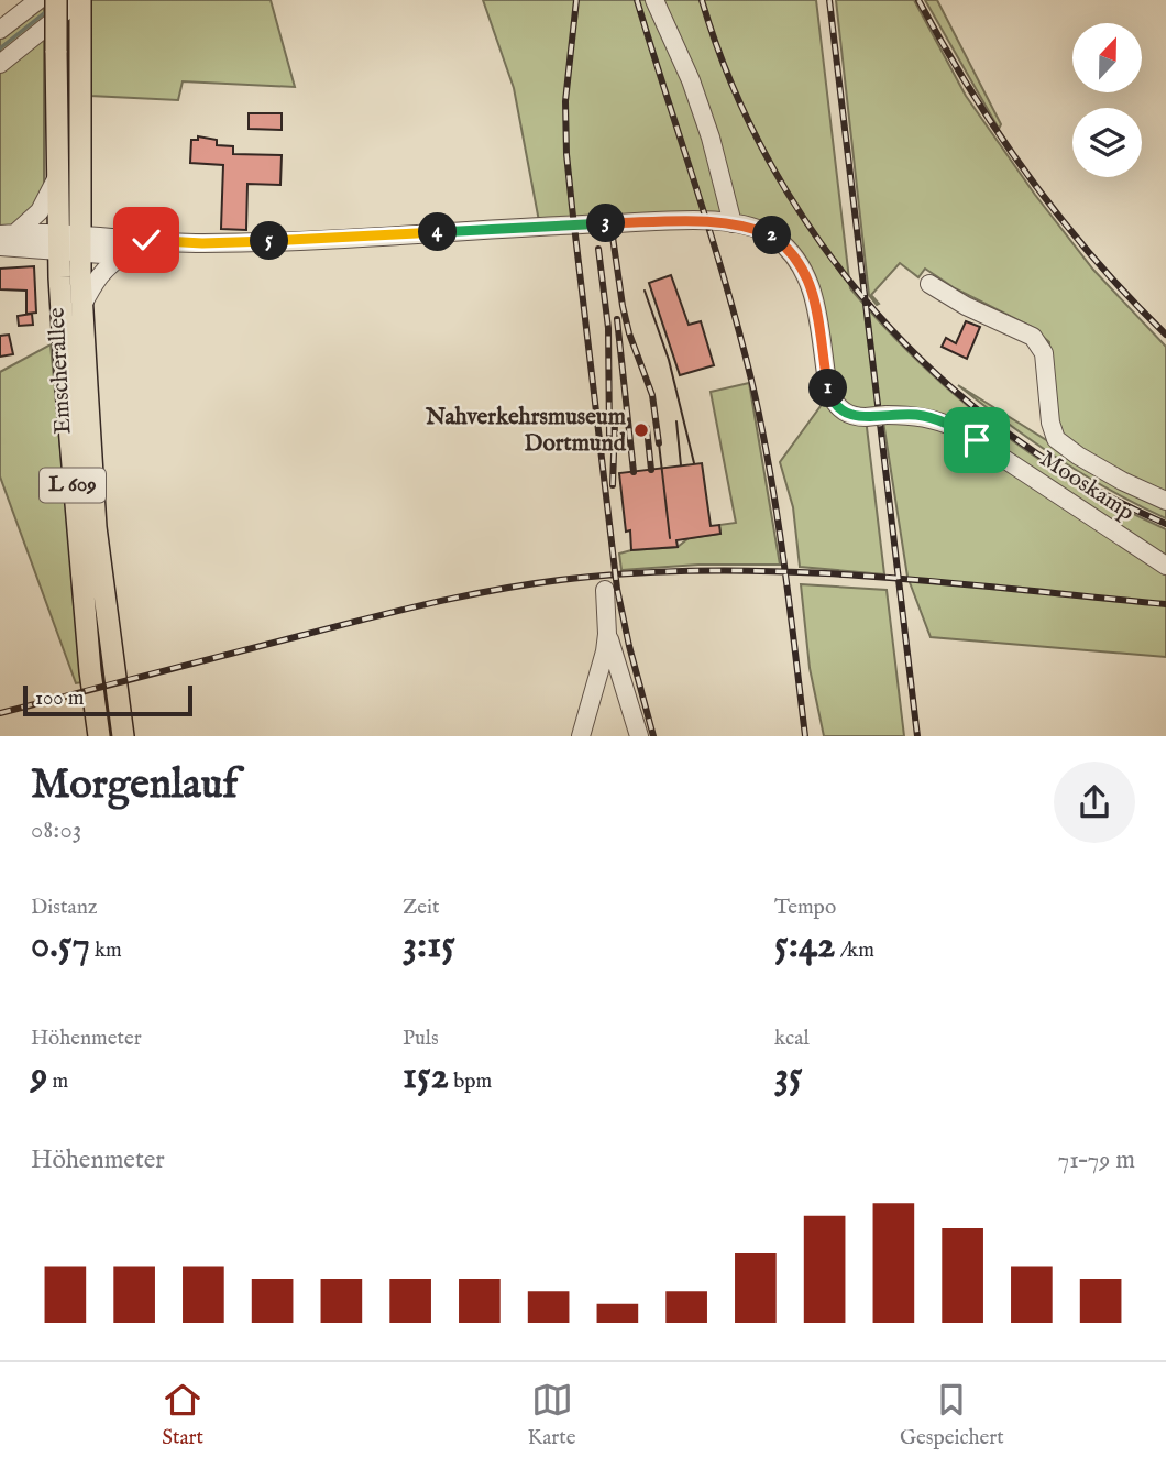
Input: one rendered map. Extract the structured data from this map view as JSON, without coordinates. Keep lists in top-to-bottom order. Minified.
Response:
{"streets":{"main road":["Emscherallee","L 609"],"street":["Mooskamp"]},"crossings":[["Emscherallee","Mooskamp"]],"places":["Nahverkehrsmuseum Dortmund"],"scale_bar":"100 m","north":"top","page":{"pins":["3","4","2","5","1"],"scale":"100 m","heading":["Morgenlauf","08:03"],"stats":[["Distanz","0.57 km"],["Zeit","3:15"],["Tempo","5:42 /km"],["Höhenmeter","9 m"],["Puls","152 bpm"],["kcal","35"]],"chart":["Höhenmeter","71–79 m"],"tabs":["Start","Karte","Gespeichert"]}}
